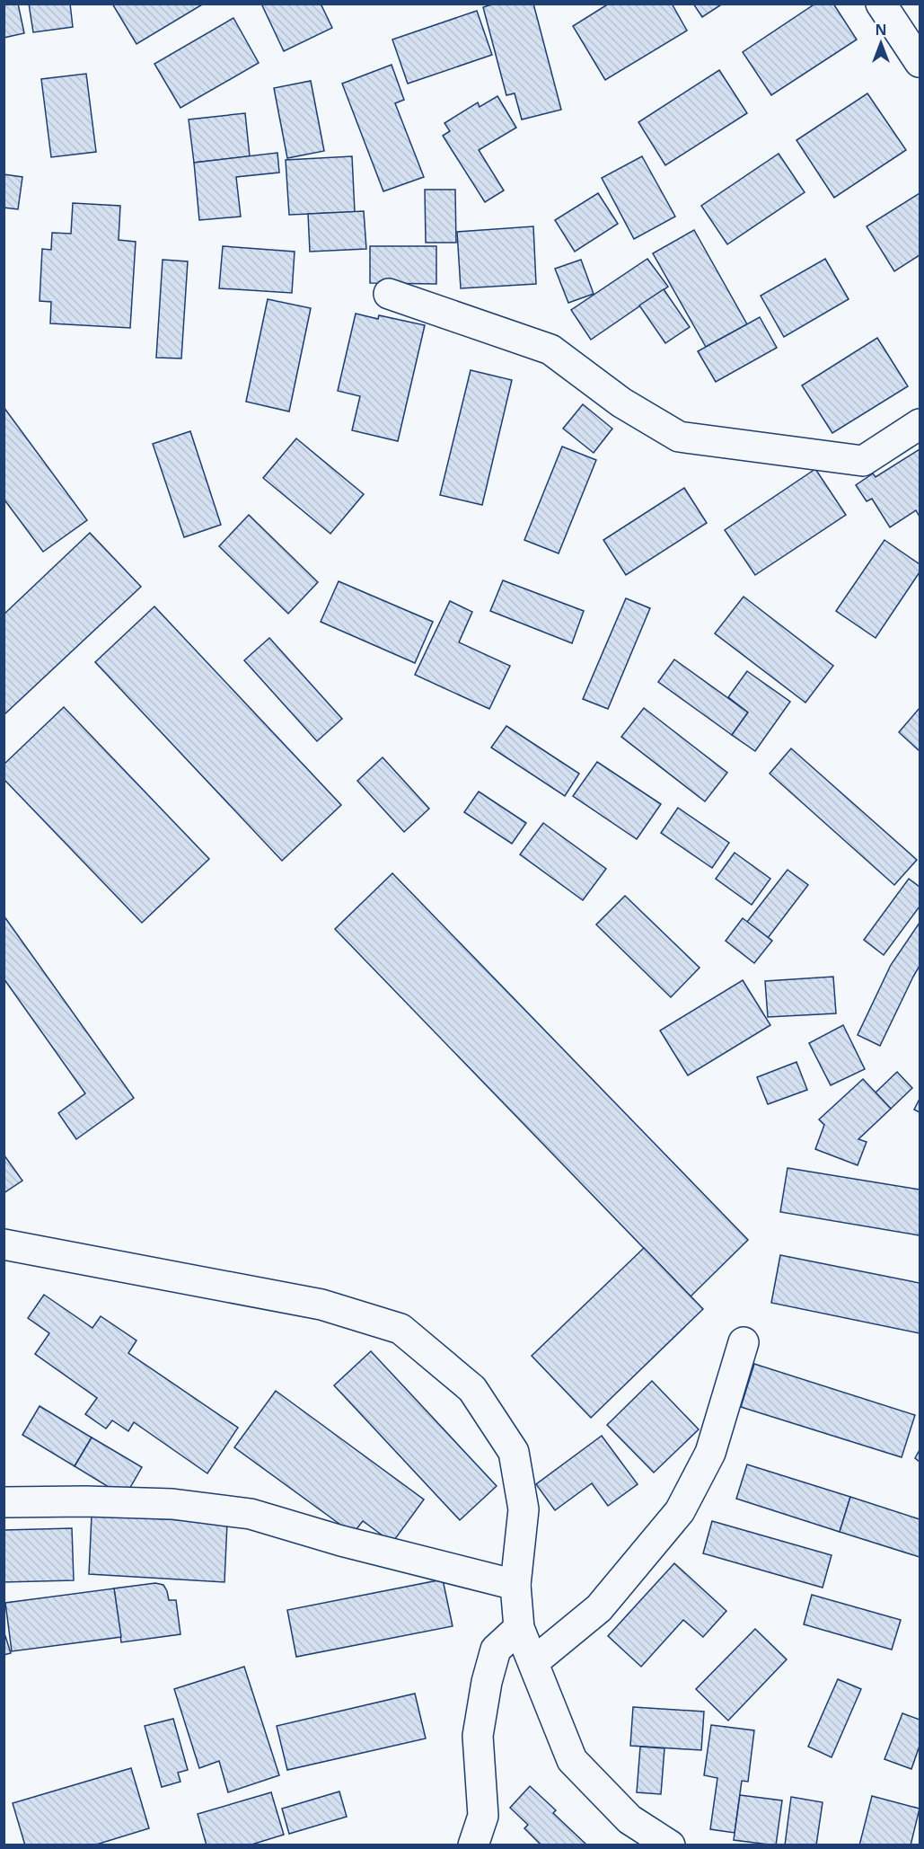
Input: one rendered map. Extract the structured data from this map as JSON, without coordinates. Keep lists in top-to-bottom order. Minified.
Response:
{"north":"top"}
